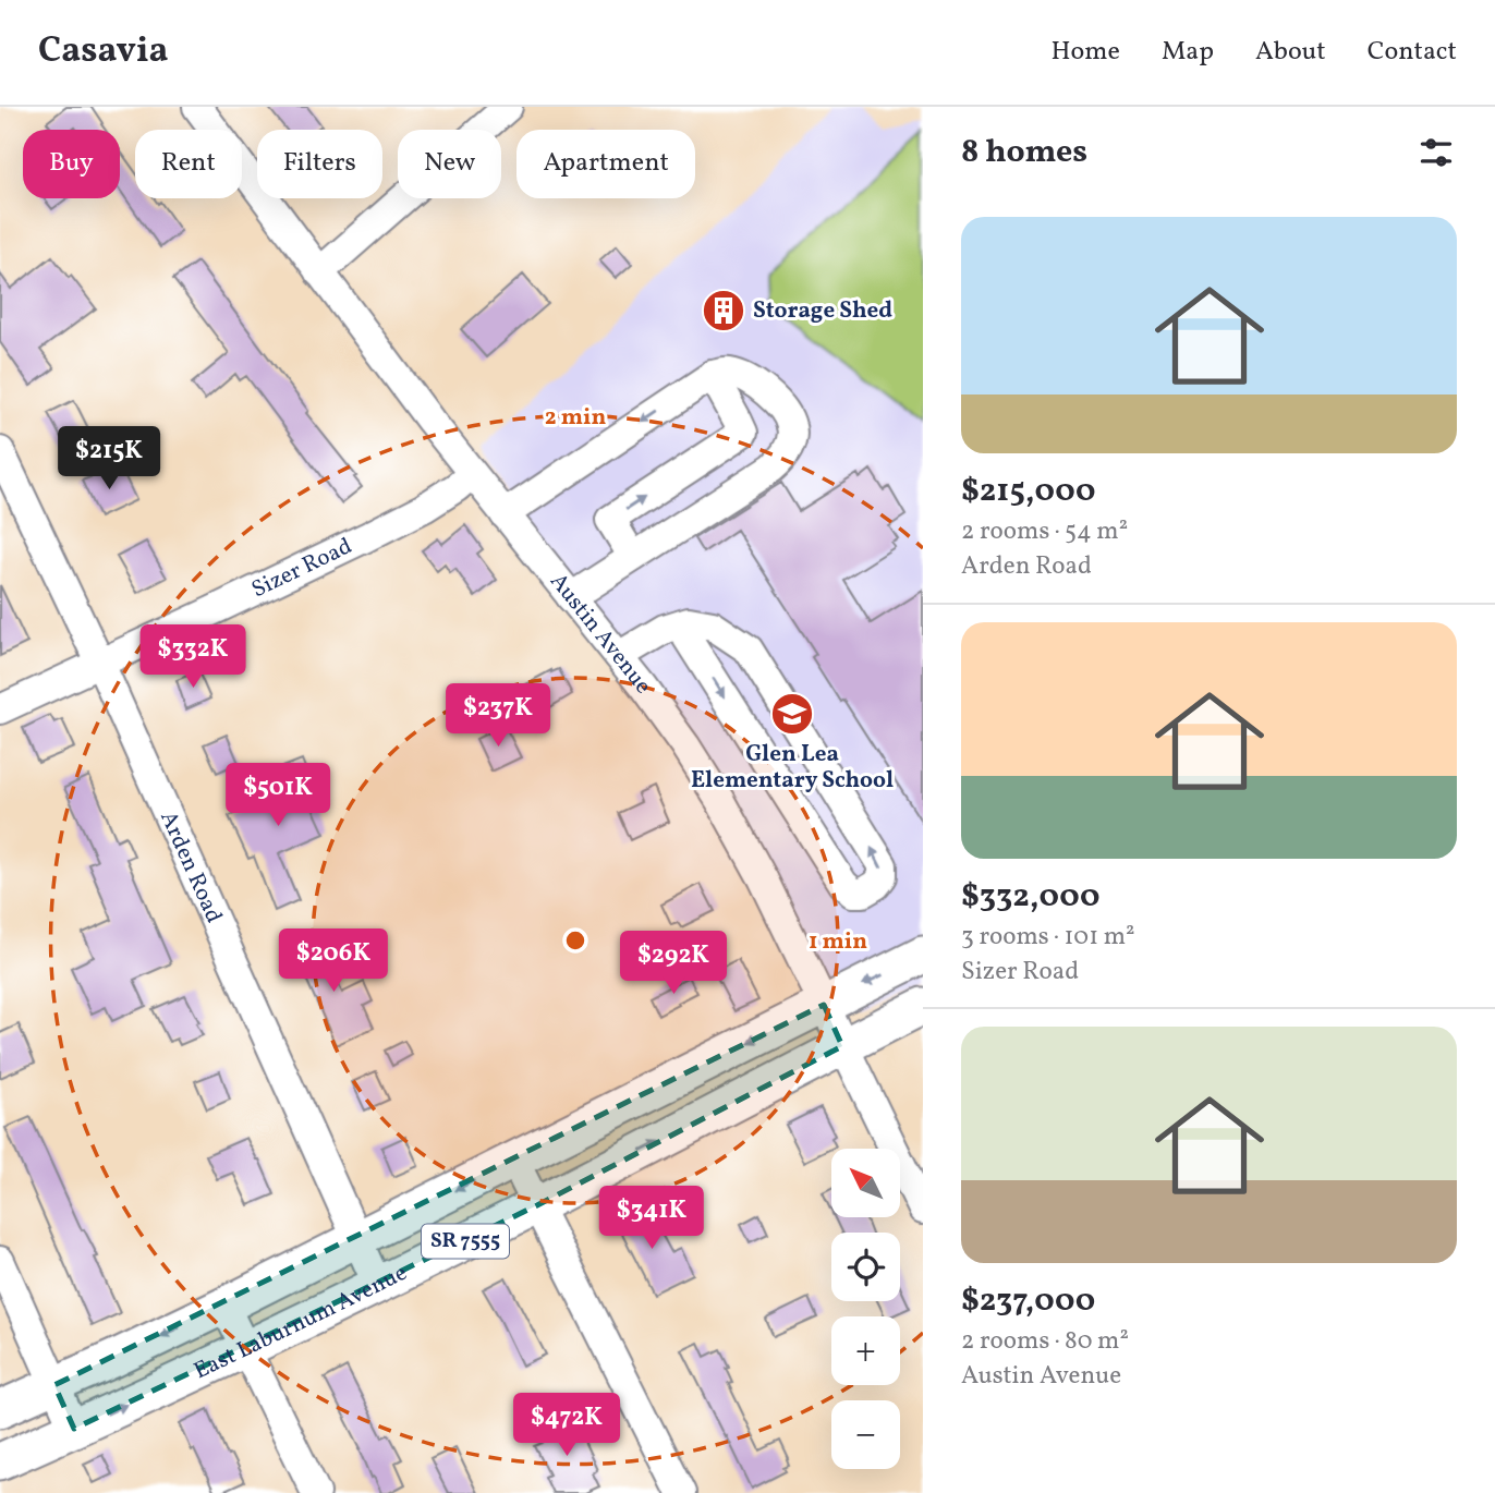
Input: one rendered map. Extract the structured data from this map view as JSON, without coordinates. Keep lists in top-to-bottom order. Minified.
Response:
{"streets":{"main road":["SR 7555","East Laburnum Avenue"],"street":["Sizer Road","Austin Avenue","Arden Road"]},"crossings":[["Sizer Road","Austin Avenue"],["Sizer Road","Arden Road"],["Austin Avenue","East Laburnum Avenue"],["Arden Road","East Laburnum Avenue"]],"places":{"building":["Storage Shed"],"school or university":["Glen Lea Elementary School"]},"north":"top left","page":{"header":"Casavia","nav":["Home","Map","About","Contact"],"heading":"8 homes","chip":["Buy","Rent","Filters","New","Apartment"],"list":[{"name":"$215,000","note":"2 rooms · 54 m² · Arden Road"},{"name":"$332,000","note":"3 rooms · 101 m² · Sizer Road"},{"name":"$237,000","note":"2 rooms · 80 m² · Austin Avenue"}],"price":["$215K","$332K","$237K","$501K","$206K","$292K","$341K","$472K"],"map_buttons":["+","−"]},"rings":["2 min","1 min"]}
